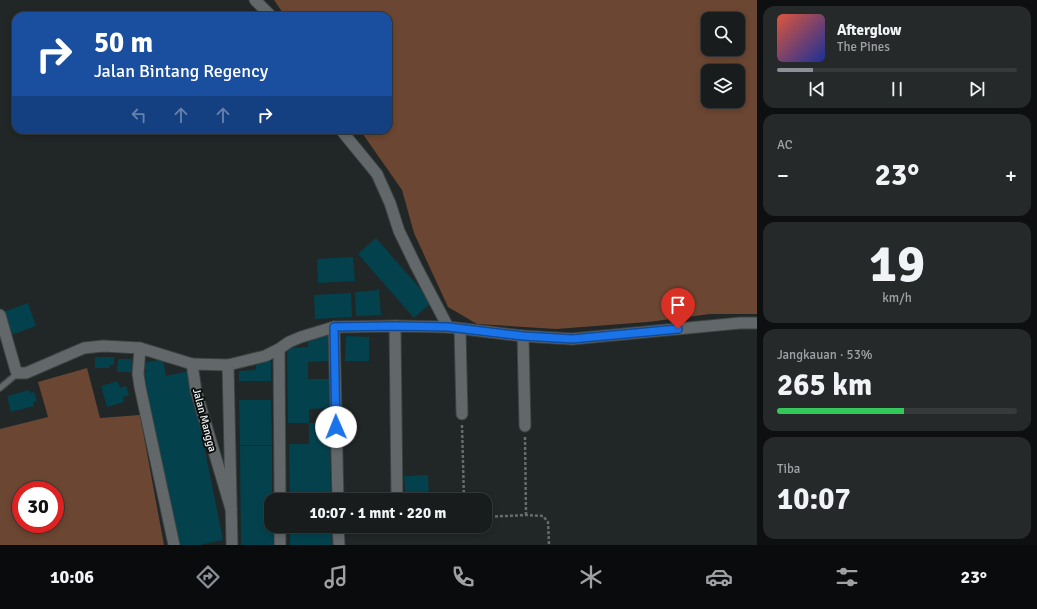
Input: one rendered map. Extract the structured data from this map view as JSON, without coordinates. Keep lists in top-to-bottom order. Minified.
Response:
{"streets":{"street":["Jalan Mangga"]},"page":{"turn":["50 m","Jalan Bintang Regency"],"song":["Afterglow","The Pines"],"tile":["AC",["19","km/h"],["Jangkauan · 53%","265 km"],["Tiba","10:07"]],"heat":["−","23°","+"],"limit":"30","trip":"10:07 · 1 mnt · 220 m","tabs":["10:06","23°"]}}
